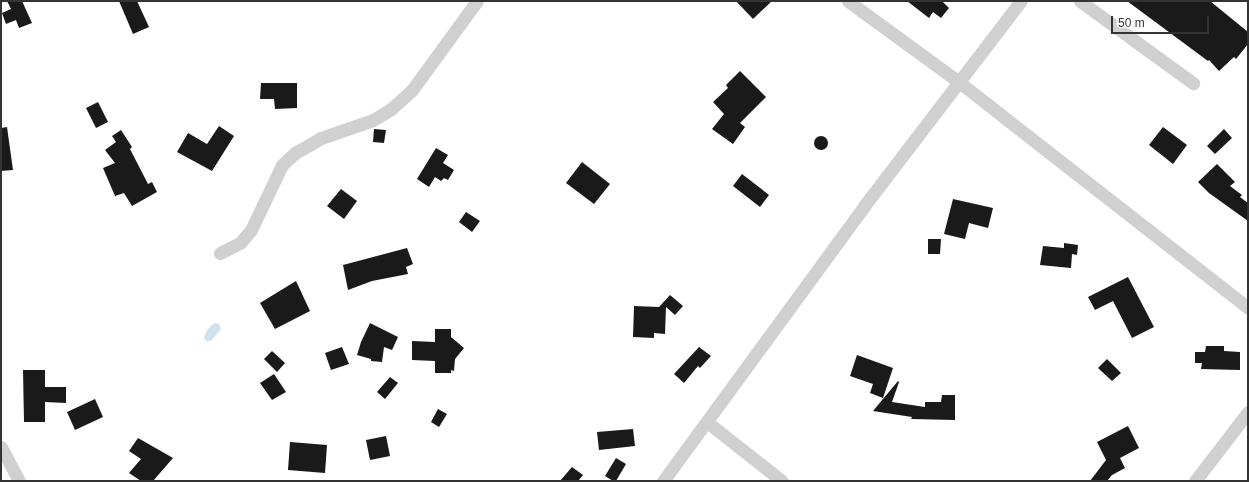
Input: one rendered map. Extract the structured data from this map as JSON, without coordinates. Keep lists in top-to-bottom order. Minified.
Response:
{"scale_bar":"50 m"}
